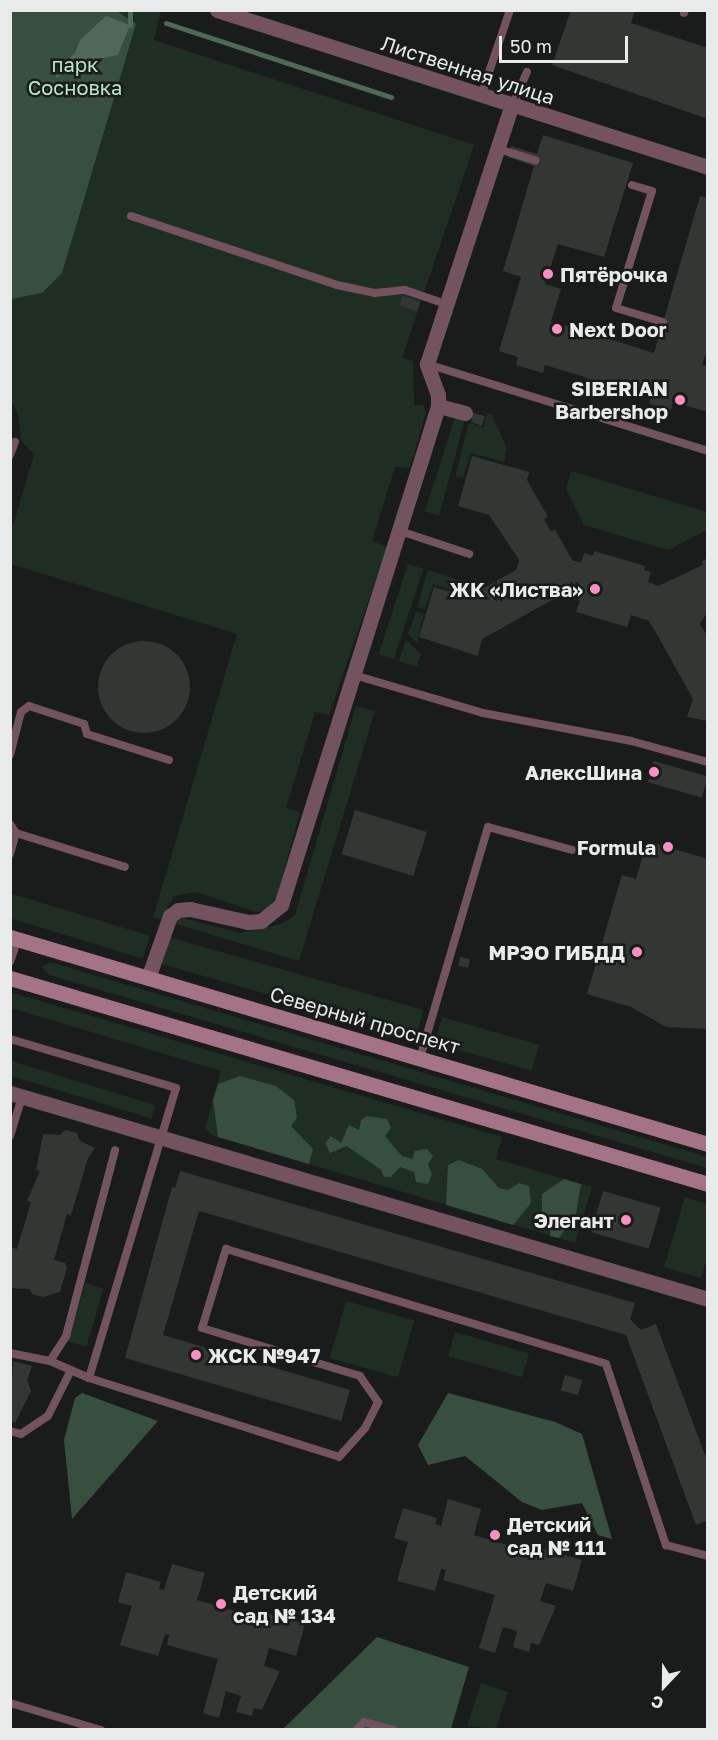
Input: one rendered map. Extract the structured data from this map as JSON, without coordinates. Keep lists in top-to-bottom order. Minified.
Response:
{"streets":{"main road":["Северный проспект"],"street":["Лиственная улица"]},"parks":["парк Сосновка"],"places":["Пятёрочка","Next Door","SIBERIAN Barbershop","ЖК «Листва»","АлексШина","Formula","МРЭО ГИБДД","Элегант","ЖСК №947","Детский сад № 111","Детский сад № 134"],"scale_bar":"50 m","north":"bottom"}
